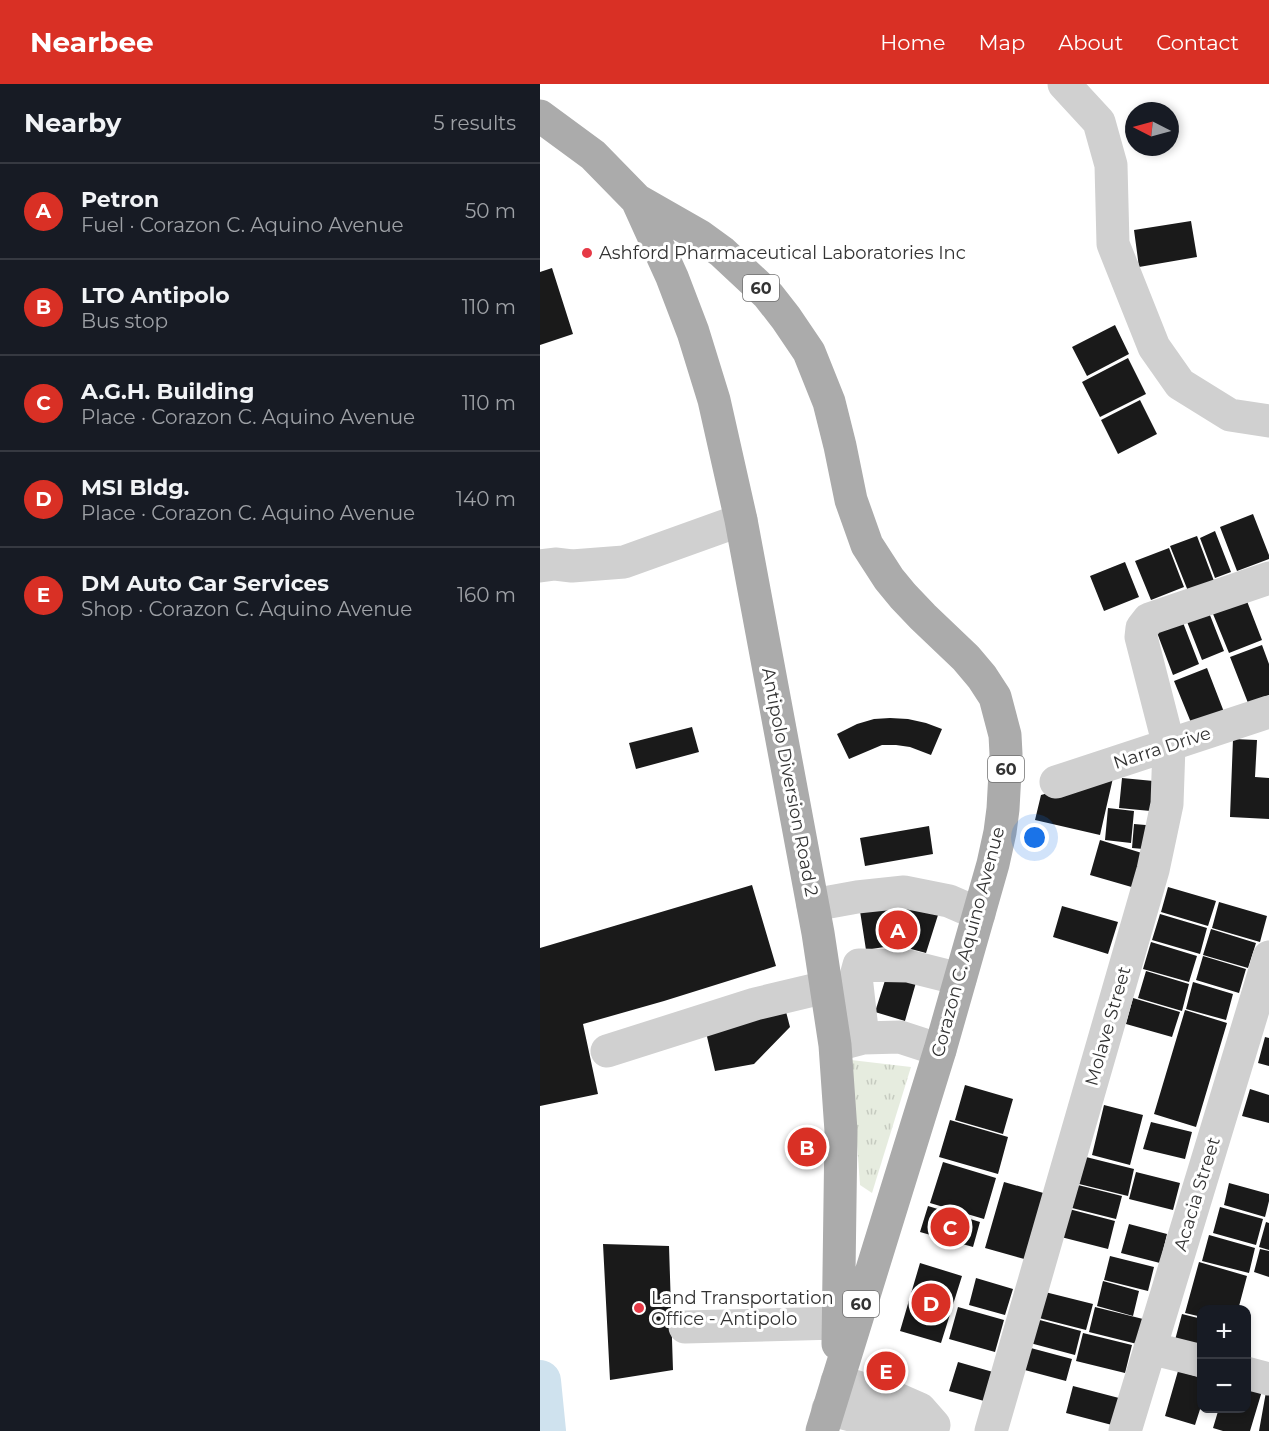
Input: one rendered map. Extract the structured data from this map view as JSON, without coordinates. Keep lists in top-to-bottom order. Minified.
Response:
{"streets":{"main road":["60","Antipolo Diversion Road 2","Corazon C. Aquino Avenue"],"street":["Narra Drive","Molave Street","Acacia Street"]},"crossings":[["Narra Drive","Molave Street"],["Antipolo Diversion Road 2","Corazon C. Aquino Avenue"]],"places":["Ashford Pharmaceutical Laboratories Inc","Land Transportation Office - Antipolo"],"north":"left","page":{"header":"Nearbee","nav":["Home","Map","About","Contact"],"heading":["Nearby","5 results"],"list":[{"mark":"A","name":"Petron","note":"Fuel · Corazon C. Aquino Avenue","value":"50 m"},{"mark":"B","name":"LTO Antipolo","note":"Bus stop","value":"110 m"},{"mark":"C","name":"A.G.H. Building","note":"Place · Corazon C. Aquino Avenue","value":"110 m"},{"mark":"D","name":"MSI Bldg.","note":"Place · Corazon C. Aquino Avenue","value":"140 m"},{"mark":"E","name":"DM Auto Car Services","note":"Shop · Corazon C. Aquino Avenue","value":"160 m"}],"pins":["A","B","C","D","E"],"map_buttons":["+","−"]}}
